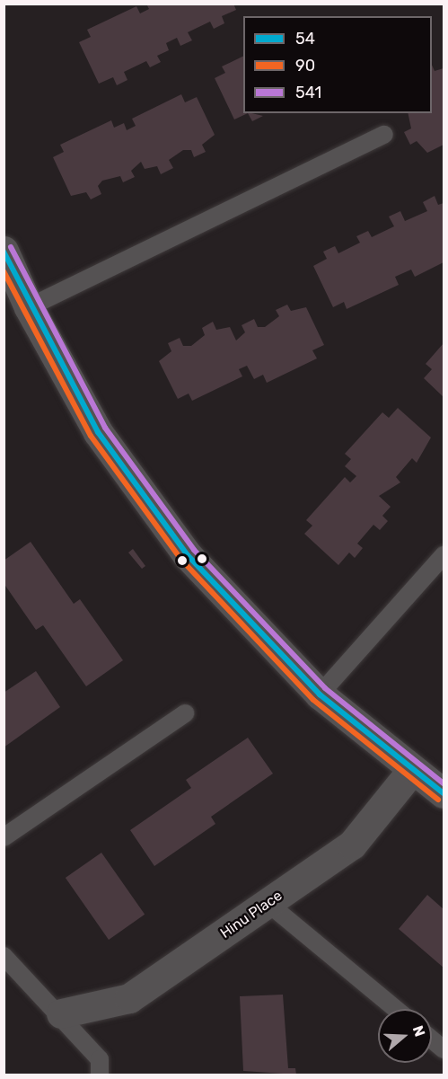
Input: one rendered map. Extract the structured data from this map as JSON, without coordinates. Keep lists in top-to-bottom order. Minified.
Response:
{"streets":{"street":["Hinu Place"]},"lines":["transit line 541","transit line 54","transit line 90"],"legend":["54","90","541"],"north":"right"}
